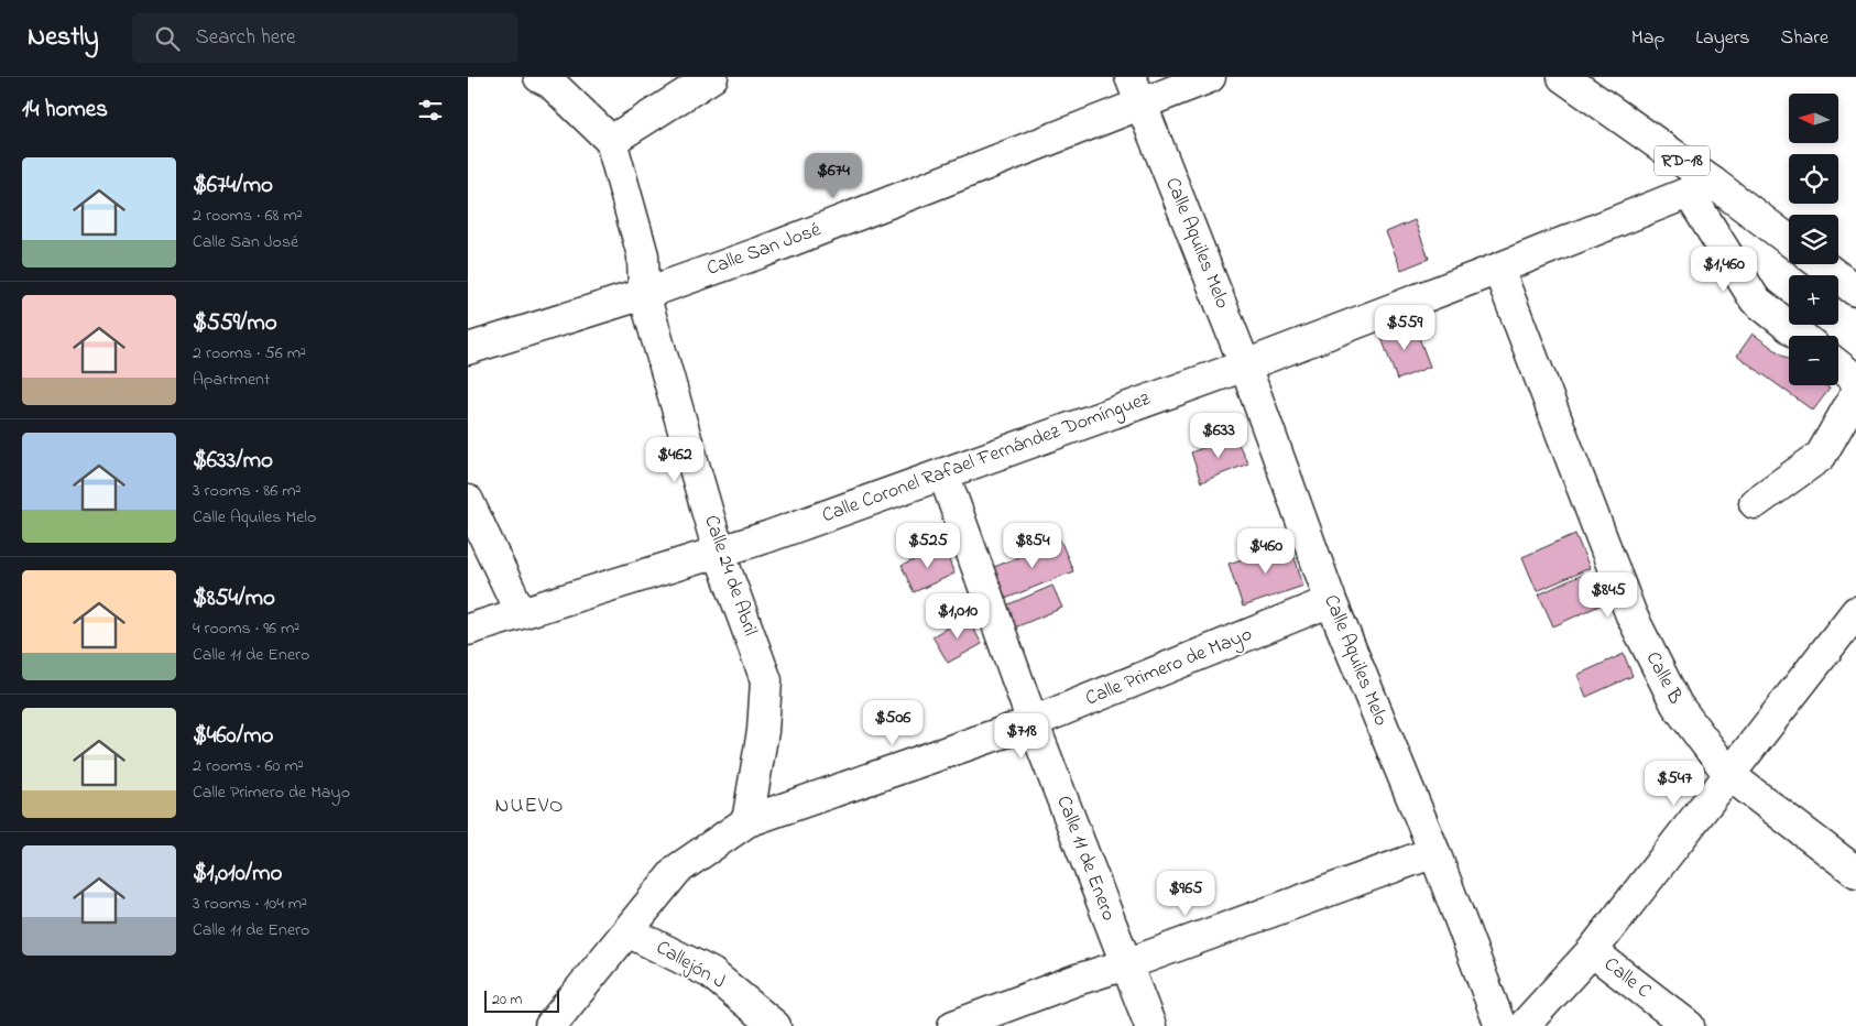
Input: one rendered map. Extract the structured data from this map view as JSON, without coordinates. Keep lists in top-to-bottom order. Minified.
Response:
{"streets":{"street":["RD-18","Calle Aquiles Melo","Calle San José","Calle Coronel Rafael Fernández Domínguez","Calle 24 de Abril","Calle Primero de Mayo","Calle B","Calle 11 de Enero","Callejón J","Calle C"]},"crossings":[["RD-18","Calle Coronel Rafael Fernández Domínguez"],["Calle Aquiles Melo","Calle San José"],["Calle Aquiles Melo","Calle Coronel Rafael Fernández Domínguez"],["Calle Aquiles Melo","Calle Primero de Mayo"],["Calle San José","Calle 24 de Abril"],["Calle Coronel Rafael Fernández Domínguez","Calle 24 de Abril"],["Calle Coronel Rafael Fernández Domínguez","Calle B"],["Calle Coronel Rafael Fernández Domínguez","Calle 11 de Enero"],["Calle 24 de Abril","Calle Primero de Mayo"],["Calle Primero de Mayo","Calle 11 de Enero"],["Calle Primero de Mayo","Callejón J"]],"districts":["NUEVO"],"scale_bar":"20 m","north":"left","page":{"header":"Nestly","search":"Search here","nav":["Map","Layers","Share"],"heading":"14 homes","map_buttons":["+","−"],"list":[{"name":"$674/mo","note":"2 rooms · 68 m² · Calle San José"},{"name":"$559/mo","note":"2 rooms · 56 m² · Apartment"},{"name":"$633/mo","note":"3 rooms · 86 m² · Calle Aquiles Melo"},{"name":"$854/mo","note":"4 rooms · 96 m² · Calle 11 de Enero"},{"name":"$460/mo","note":"2 rooms · 60 m² · Calle Primero de Mayo"},{"name":"$1,010/mo","note":"3 rooms · 104 m² · Calle 11 de Enero"}],"price":["$674","$1,460","$559","$633","$462","$525","$854","$460","$845","$1,010","$506","$718","$547","$965"],"scale":"20 m"}}
